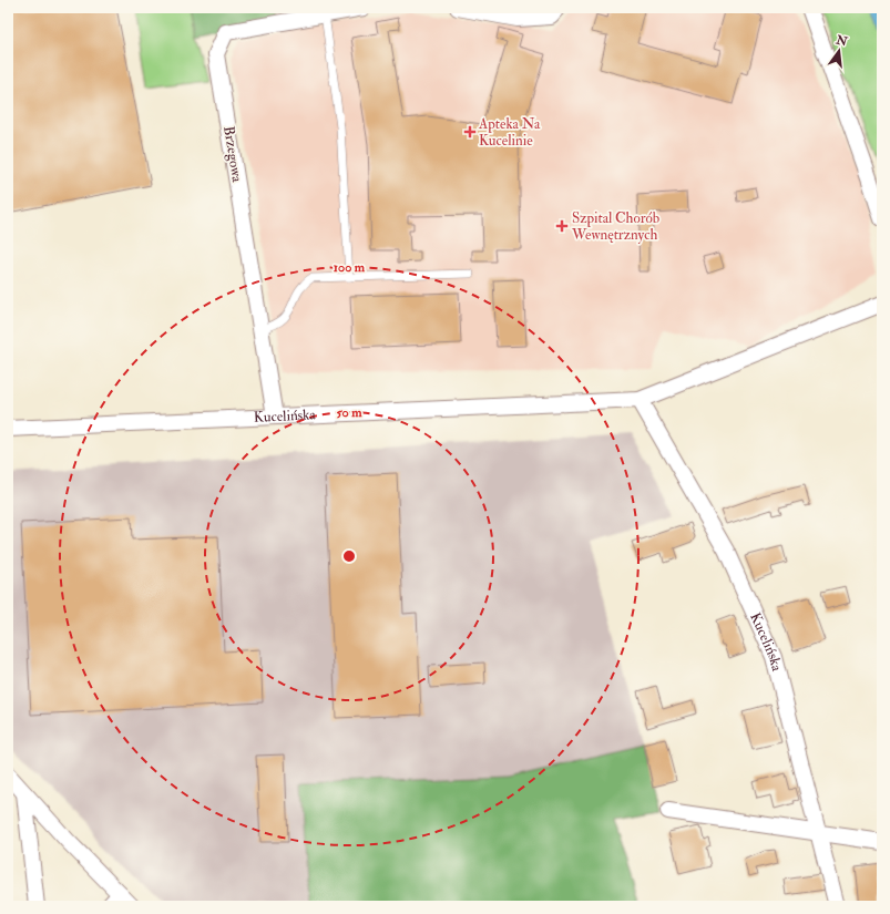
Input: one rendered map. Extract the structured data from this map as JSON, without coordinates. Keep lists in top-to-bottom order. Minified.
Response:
{"streets":{"street":["Brzegowa","Kucelińska"]},"crossings":[["Brzegowa","Kucelińska"]],"places":{"health":["Apteka Na Kucelinie","Szpital Chorób Wewnętrznych"]},"north":"top","rings":["100 m","50 m"]}
